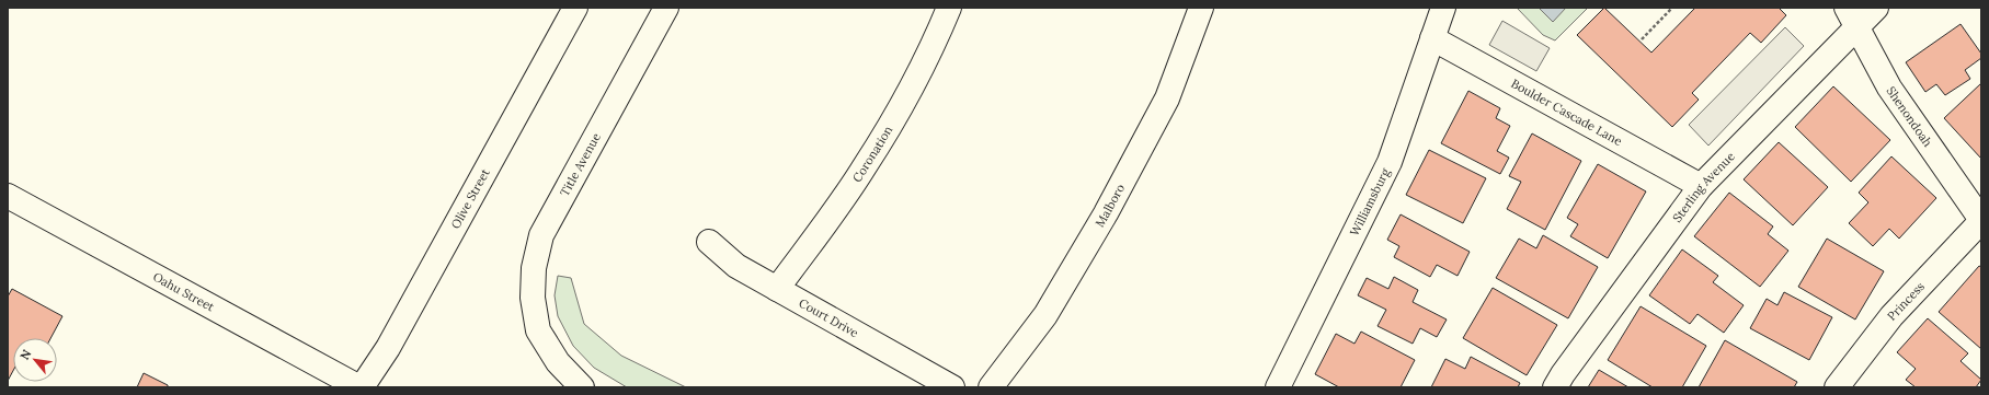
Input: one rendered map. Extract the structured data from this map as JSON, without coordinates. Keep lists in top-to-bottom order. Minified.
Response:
{"streets":{"street":["Boulder Cascade Lane","Shenondoah","Coronation","Title Avenue","Sterling Avenue","Olive Street","Williamsburg","Malboro","Oahu Street","Princess","Court Drive"]},"crossings":[["Boulder Cascade Lane","Sterling Avenue"],["Boulder Cascade Lane","Williamsburg"],["Shenondoah","Sterling Avenue"],["Shenondoah","Princess"],["Coronation","Court Drive"],["Olive Street","Oahu Street"]],"north":"top left"}
